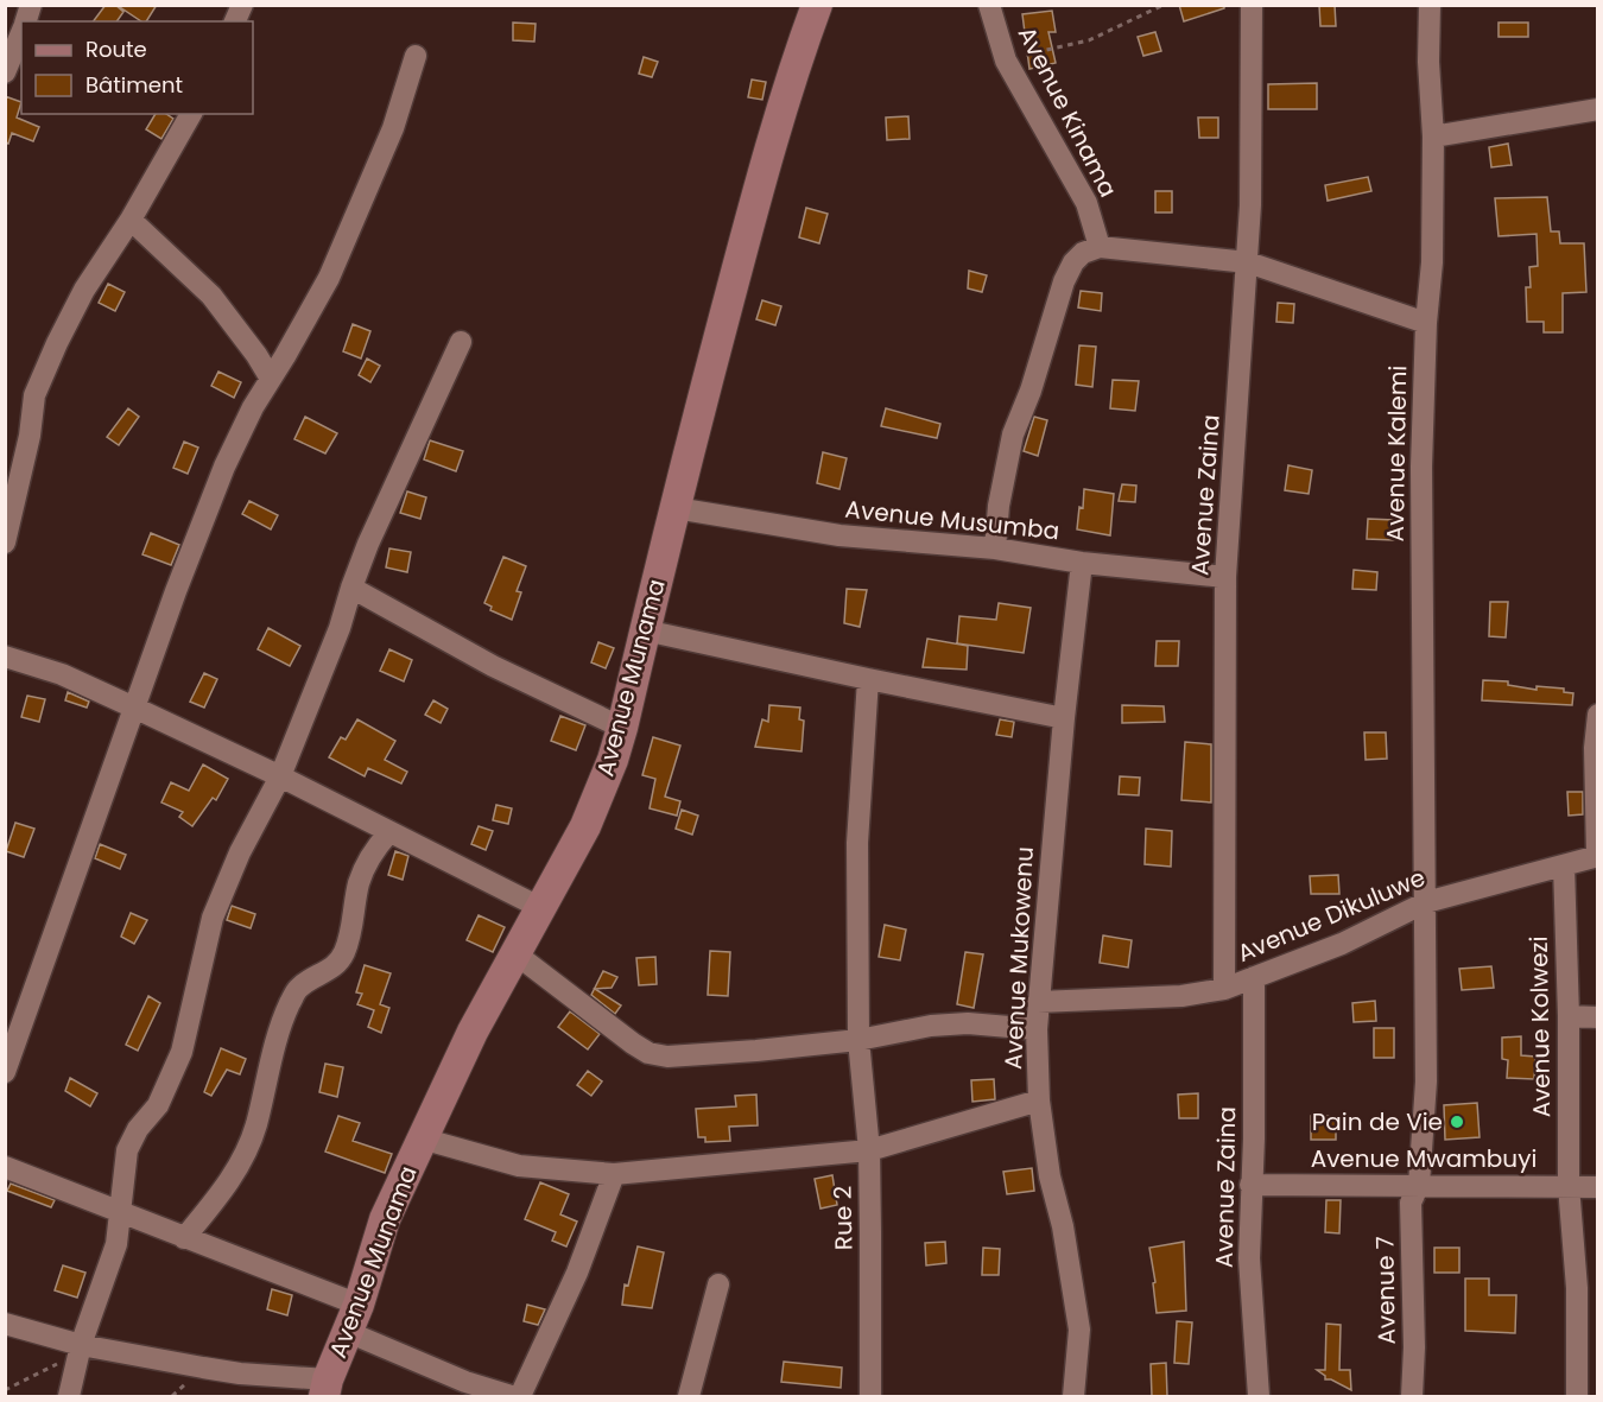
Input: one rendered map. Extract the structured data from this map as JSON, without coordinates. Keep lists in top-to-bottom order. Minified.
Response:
{"streets":{"street":["Avenue Kinama","Avenue Kalemi","Avenue Zaina","Avenue Musumba","Avenue Munama","Avenue Dikuluwe","Avenue Mukowenu","Avenue Kolwezi","Avenue Mwambuyi","Rue 2","Avenue 7"]},"crossings":[["Avenue Kalemi","Avenue Dikuluwe"],["Avenue Kalemi","Avenue Mwambuyi"],["Avenue Kalemi","Avenue 7"],["Avenue Zaina","Avenue Musumba"],["Avenue Zaina","Avenue Dikuluwe"],["Avenue Zaina","Avenue Mwambuyi"],["Avenue Musumba","Avenue Munama"],["Avenue Musumba","Avenue Mukowenu"],["Avenue Dikuluwe","Avenue Mukowenu"],["Avenue Dikuluwe","Avenue Kolwezi"],["Avenue Kolwezi","Avenue Mwambuyi"],["Avenue Mwambuyi","Avenue 7"]],"places":["Pain de Vie"],"legend":["Route","Bâtiment"]}
